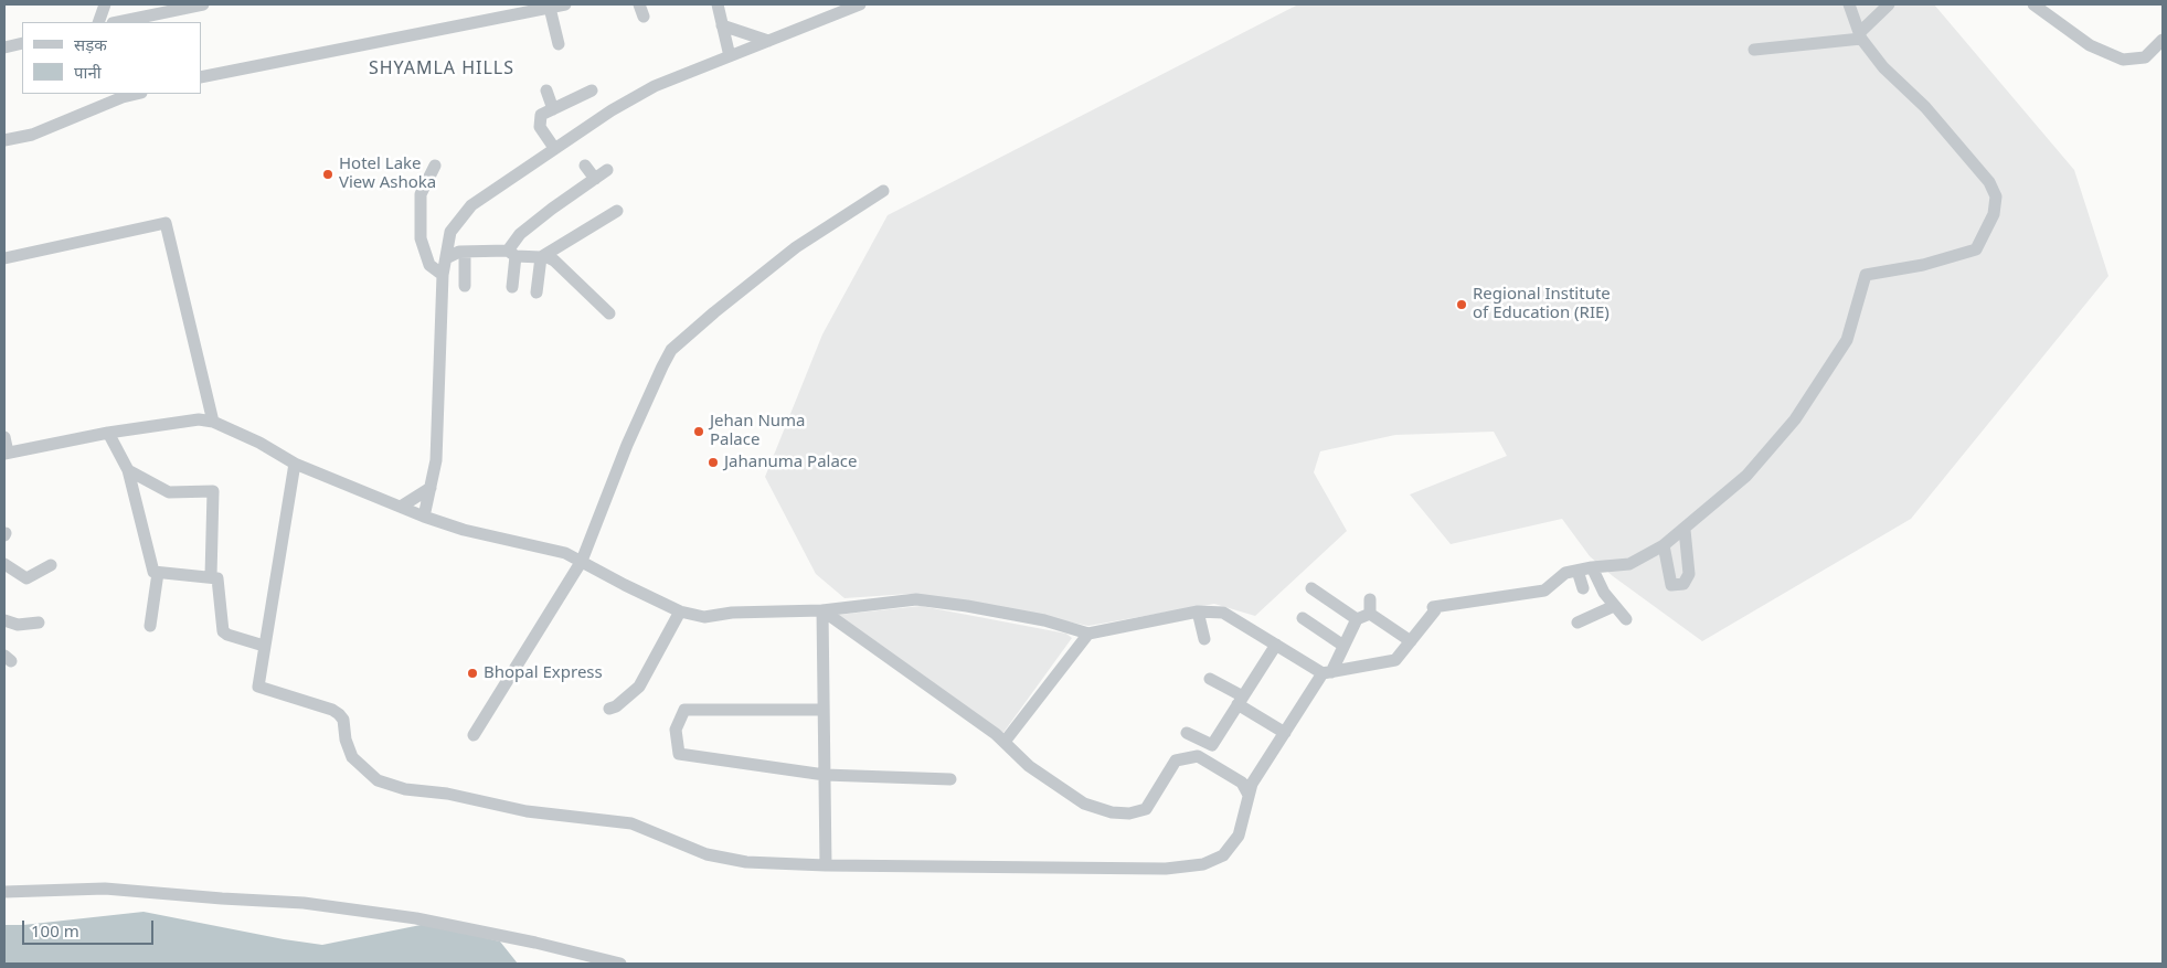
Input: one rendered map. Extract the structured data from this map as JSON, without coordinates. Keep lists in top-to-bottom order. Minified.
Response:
{"districts":["SHYAMLA HILLS"],"places":["Hotel Lake View Ashoka","Regional Institute of Education (RIE)","Jehan Numa Palace","Jahanuma Palace","Bhopal Express"],"legend":["सड़क","पानी"],"scale_bar":"100 m"}
